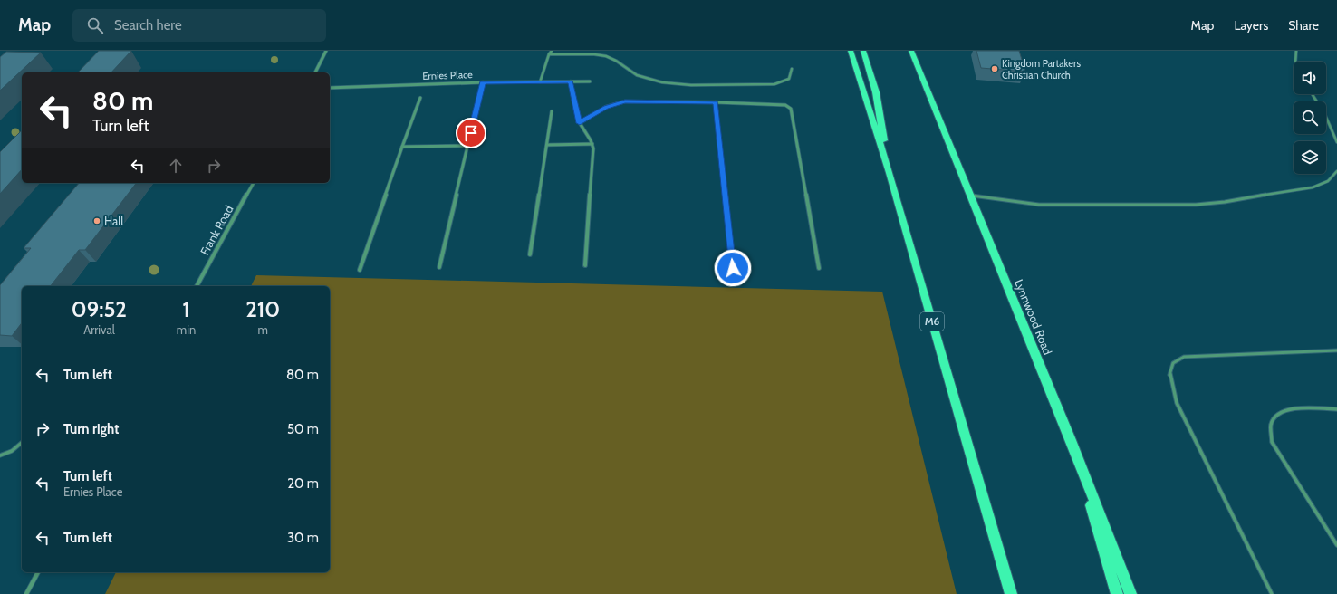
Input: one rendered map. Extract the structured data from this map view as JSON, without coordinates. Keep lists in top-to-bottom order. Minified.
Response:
{"streets":{"main road":["Lynnwood Road","M6"],"street":["Ernies Place","Frank Road"]},"places":["Kingdom Partakers Christian Church","Hall"],"page":{"header":"Map","search":"Search here","nav":["Map","Layers","Share"],"turn":["80 m","Turn left"],"eta":["09:52","Arrival","1","min","210","m"],"list":[{"name":"Turn left","value":"80 m"},{"name":"Turn right","value":"50 m"},{"name":"Turn left","note":"Ernies Place","value":"20 m"},{"name":"Turn left","value":"30 m"}]}}
